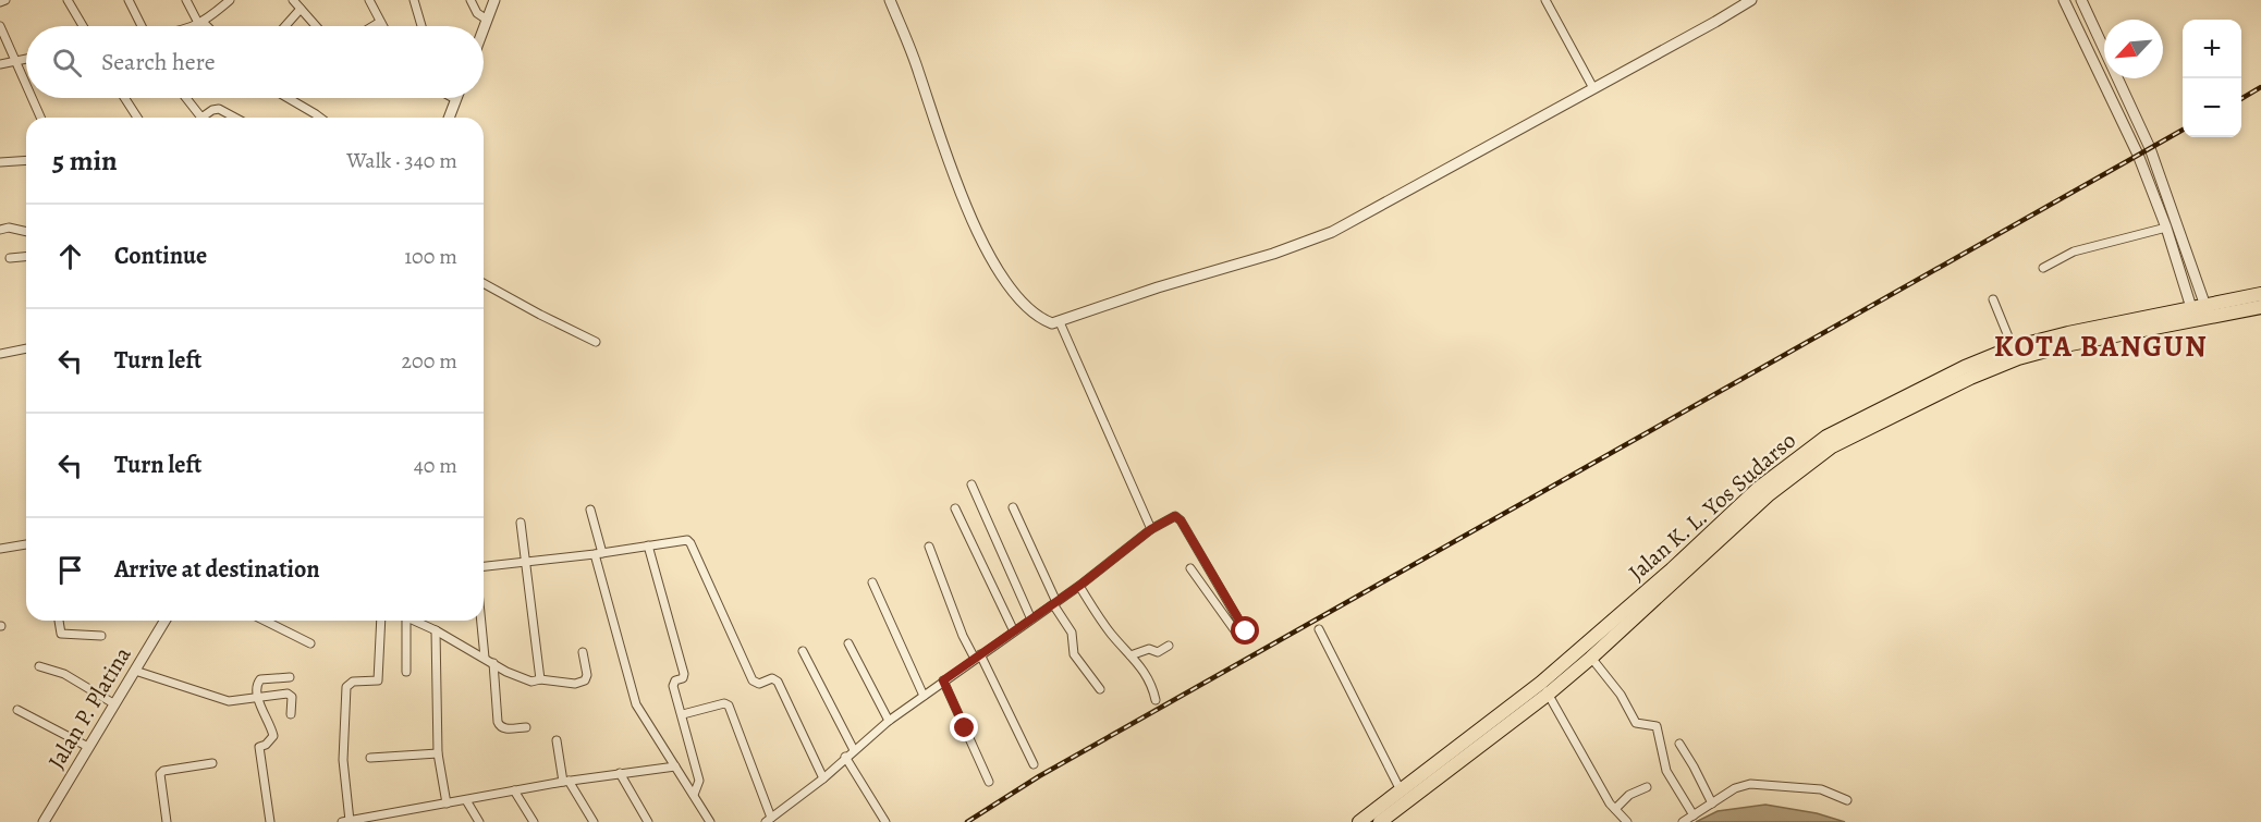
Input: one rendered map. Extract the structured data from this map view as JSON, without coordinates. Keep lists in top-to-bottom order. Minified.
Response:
{"streets":{"highway":["Jalan K. L. Yos Sudarso"],"street":["Jalan P. Platina"]},"districts":["KOTA BANGUN"],"north":"bottom left","page":{"map_buttons":["+","−"],"search":"Search here","heading":["5 min","Walk · 340 m"],"list":[["Continue","100 m"],["Turn left","200 m"],["Turn left","40 m"],"Arrive at destination"]}}
